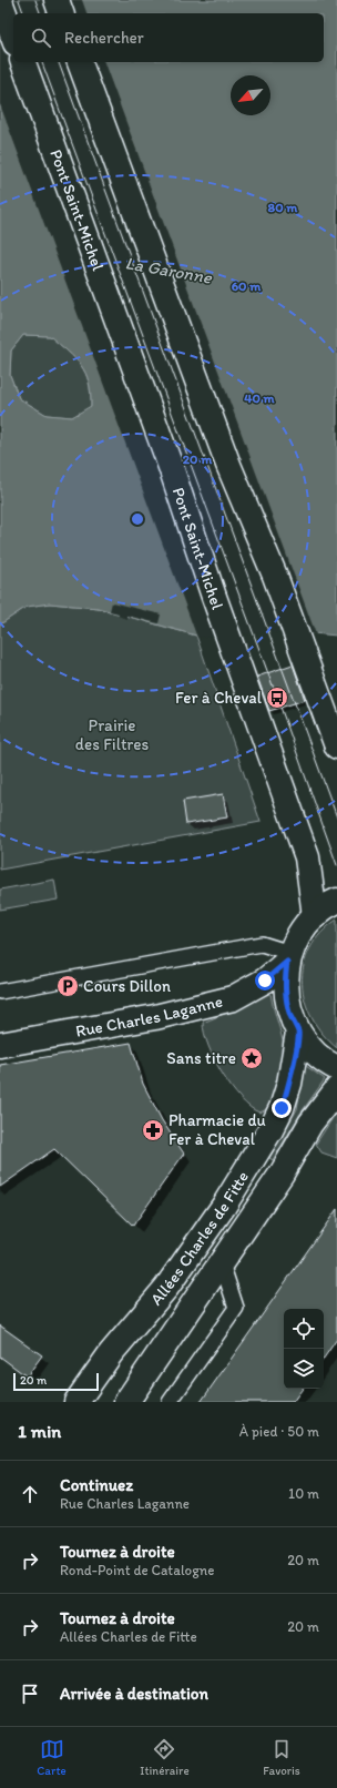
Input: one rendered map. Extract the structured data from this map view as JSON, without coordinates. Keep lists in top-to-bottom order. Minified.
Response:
{"streets":{"main road":["Pont Saint-Michel","Rue Charles Laganne","Allées Charles de Fitte"]},"water":["La Garonne"],"parks":["Prairie des Filtres"],"places":{"bus stop":["Fer à Cheval"],"parking":["Cours Dillon"],"place":["Sans titre"],"pharmacy":["Pharmacie du Fer à Cheval"]},"scale_bar":"20 m","north":"bottom left","page":{"search":"Rechercher","scale":"20 m","heading":["1 min","À pied · 50 m"],"list":[["Continuez","Rue Charles Laganne","10 m"],["Tournez à droite","Rond-Point de Catalogne","20 m"],["Tournez à droite","Allées Charles de Fitte","20 m"],"Arrivée à destination"],"nav":["Carte","Itinéraire","Favoris"]},"rings":["80 m","60 m","40 m","20 m"]}
